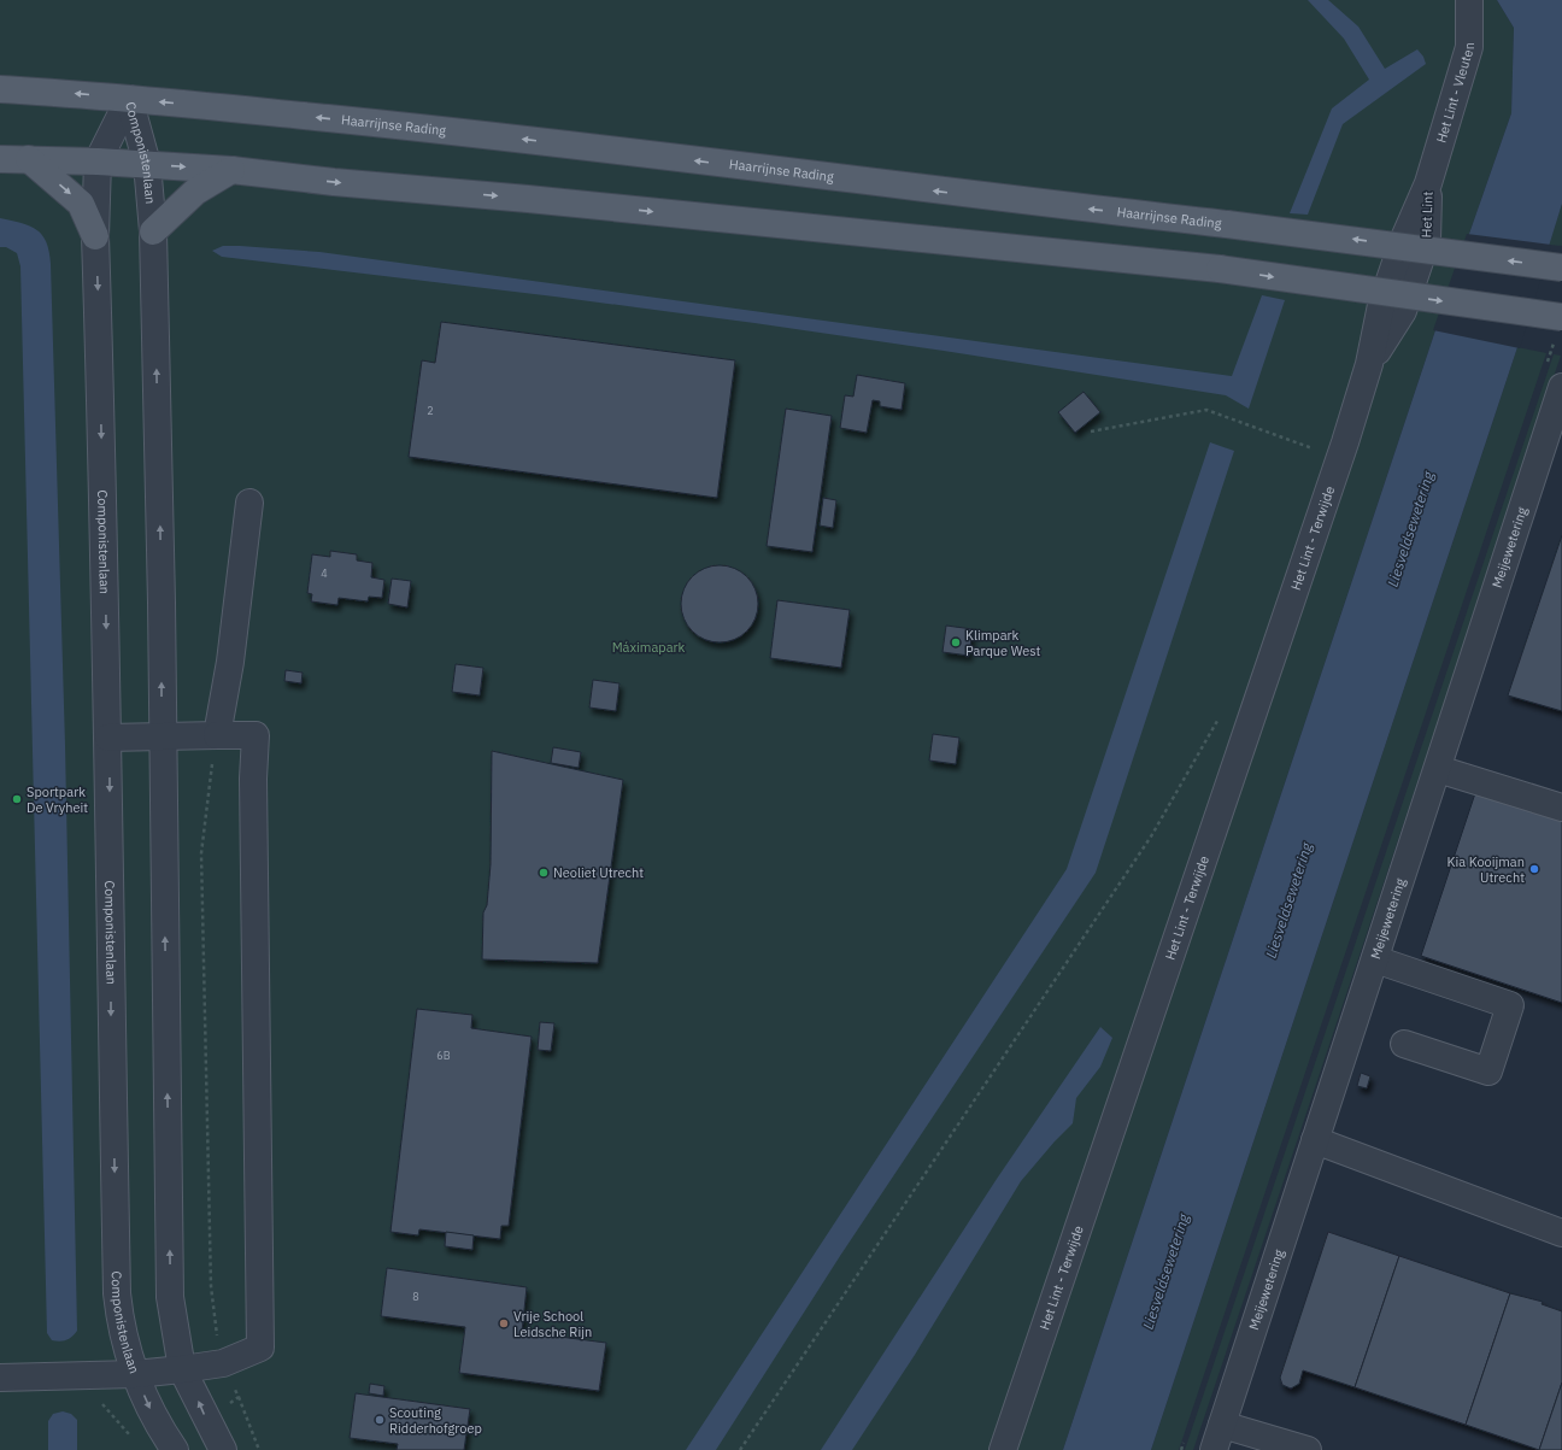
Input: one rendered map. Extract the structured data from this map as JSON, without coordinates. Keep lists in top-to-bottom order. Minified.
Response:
{"streets":{"main road":["Haarrijnse Rading"],"street":["Het Lint - Vleuten","Componistenlaan","Het Lint","Het Lint - Terwijde","Meijewetering"]},"crossings":[["Het Lint - Vleuten","Het Lint"],["Haarrijnse Rading","Componistenlaan"],["Het Lint","Het Lint - Terwijde"]],"water":["Liesveldsewetering"],"parks":["Máximapark"],"places":["Klimpark Parque West","Sportpark De Vryheit","Kia Kooijman Utrecht","Neoliet Utrecht","Vrije School Leidsche Rijn","Scouting Ridderhofgroep"],"house_numbers":["2","4","6B","8"]}
